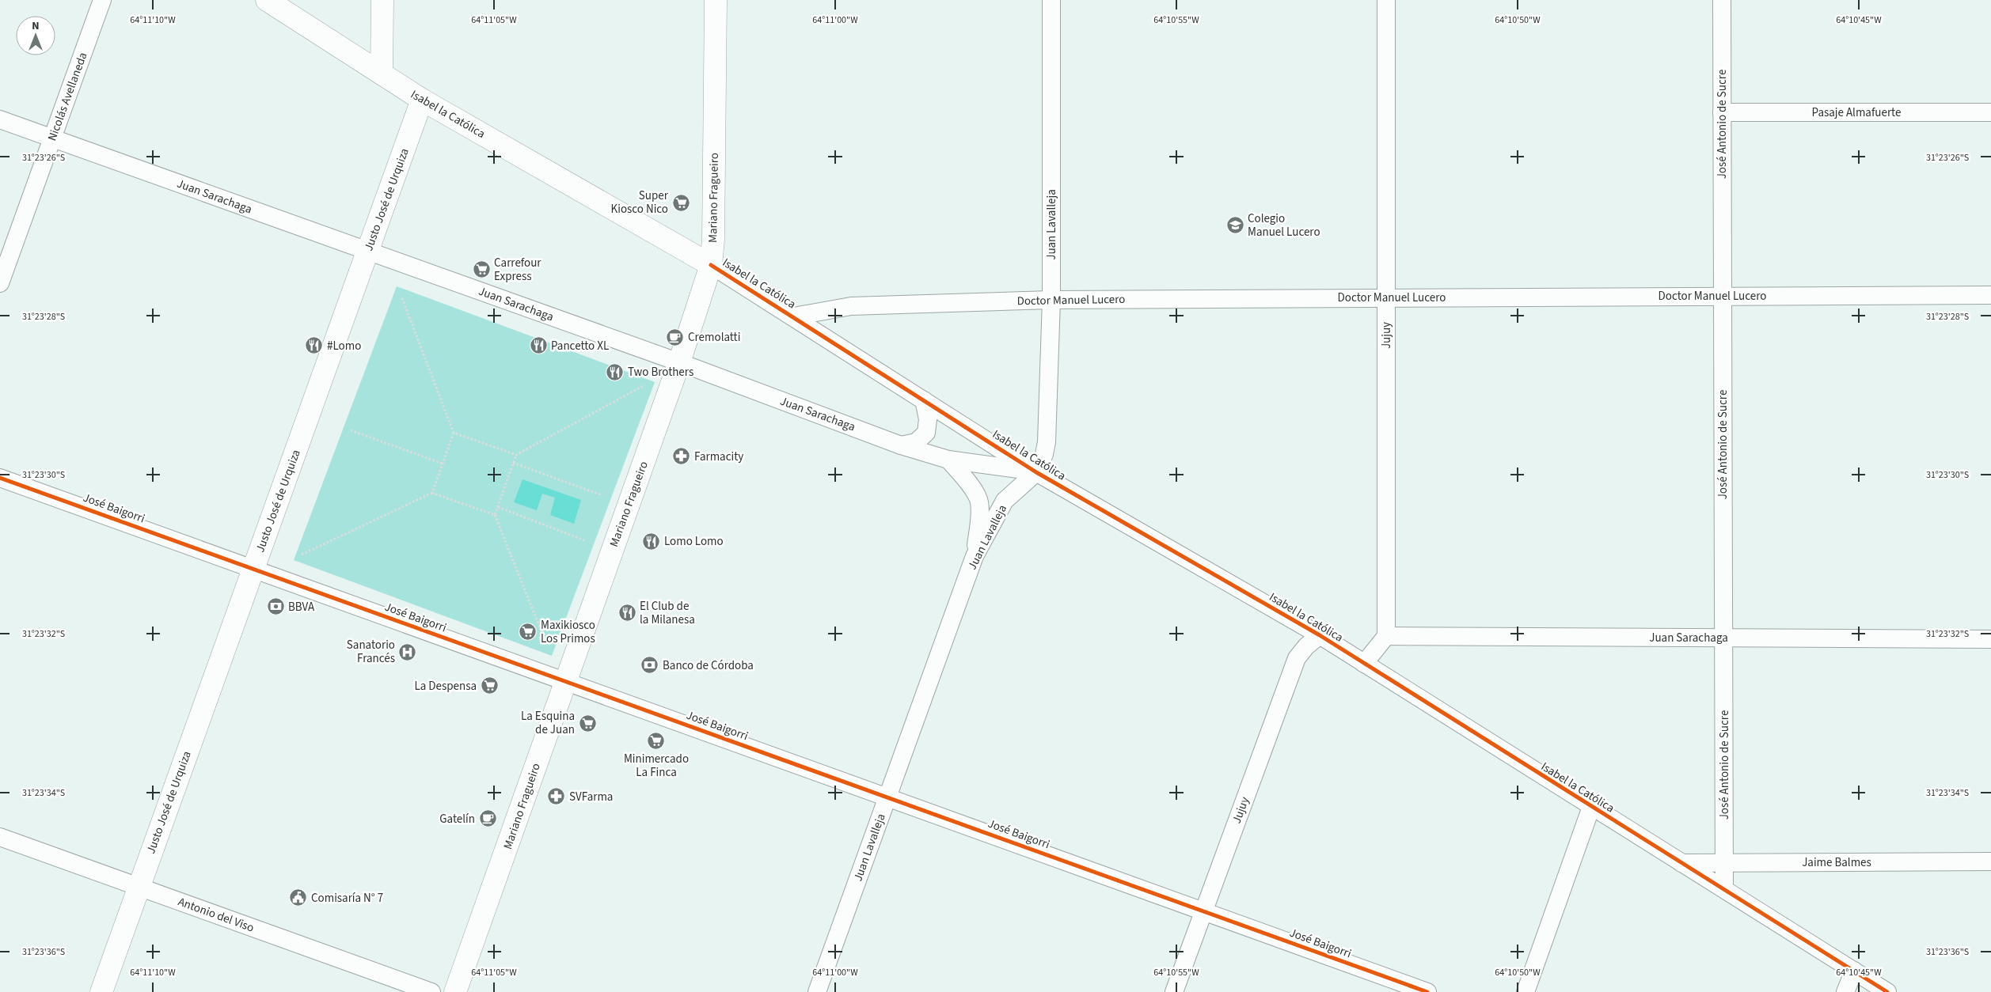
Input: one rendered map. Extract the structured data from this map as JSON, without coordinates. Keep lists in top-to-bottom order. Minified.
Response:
{"streets":{"main road":["Isabel la Católica","Mariano Fragueiro","Justo José de Urquiza"],"street":["Nicolás Avellaneda","Pasaje Almafuerte","José Antonio de Sucre","Juan Sarachaga","Juan Lavalleja","Doctor Manuel Lucero","Jujuy","José Baigorri","Jaime Balmes","Antonio del Viso"]},"crossings":[["Nicolás Avellaneda","Juan Sarachaga"],["Pasaje Almafuerte","José Antonio de Sucre"],["Isabel la Católica","José Antonio de Sucre"],["Isabel la Católica","Juan Sarachaga"],["Isabel la Católica","Mariano Fragueiro"],["Isabel la Católica","Justo José de Urquiza"],["Isabel la Católica","Juan Lavalleja"],["Isabel la Católica","Doctor Manuel Lucero"],["Isabel la Católica","Jujuy"],["Isabel la Católica","Jaime Balmes"],["José Antonio de Sucre","Juan Sarachaga"],["José Antonio de Sucre","Doctor Manuel Lucero"],["José Antonio de Sucre","Jaime Balmes"],["Juan Sarachaga","Mariano Fragueiro"],["Juan Sarachaga","Justo José de Urquiza"],["Juan Sarachaga","Juan Lavalleja"],["Juan Sarachaga","Jujuy"],["Mariano Fragueiro","José Baigorri"],["Justo José de Urquiza","José Baigorri"],["Justo José de Urquiza","Antonio del Viso"],["Juan Lavalleja","Doctor Manuel Lucero"],["Juan Lavalleja","José Baigorri"],["Doctor Manuel Lucero","Jujuy"],["Jujuy","José Baigorri"]],"places":{"supermarket":["Super Kiosco Nico","Carrefour Express","Maxikiosco Los Primos","La Despensa","La Esquina de Juan","Minimercado La Finca"],"school or university":["Colegio Manuel Lucero"],"cafe":["Cremolatti","Gatelín"],"restaurant":["#Lomo","Pancetto XL","Two Brothers","Lomo Lomo","El Club de la Milanesa"],"pharmacy":["Farmacity","SVFarma"],"bank":["BBVA","Banco de Córdoba"],"hospital":["Sanatorio Francés"],"public building":["Comisaría N° 7"]},"north":"top","coordinates":["64°11'10\"W","64°11'05\"W","64°11'00\"W","64°10'55\"W","64°10'50\"W","64°10'45\"W","31°23'26\"S","31°23'28\"S","31°23'30\"S","31°23'32\"S","31°23'34\"S","31°23'36\"S"]}
